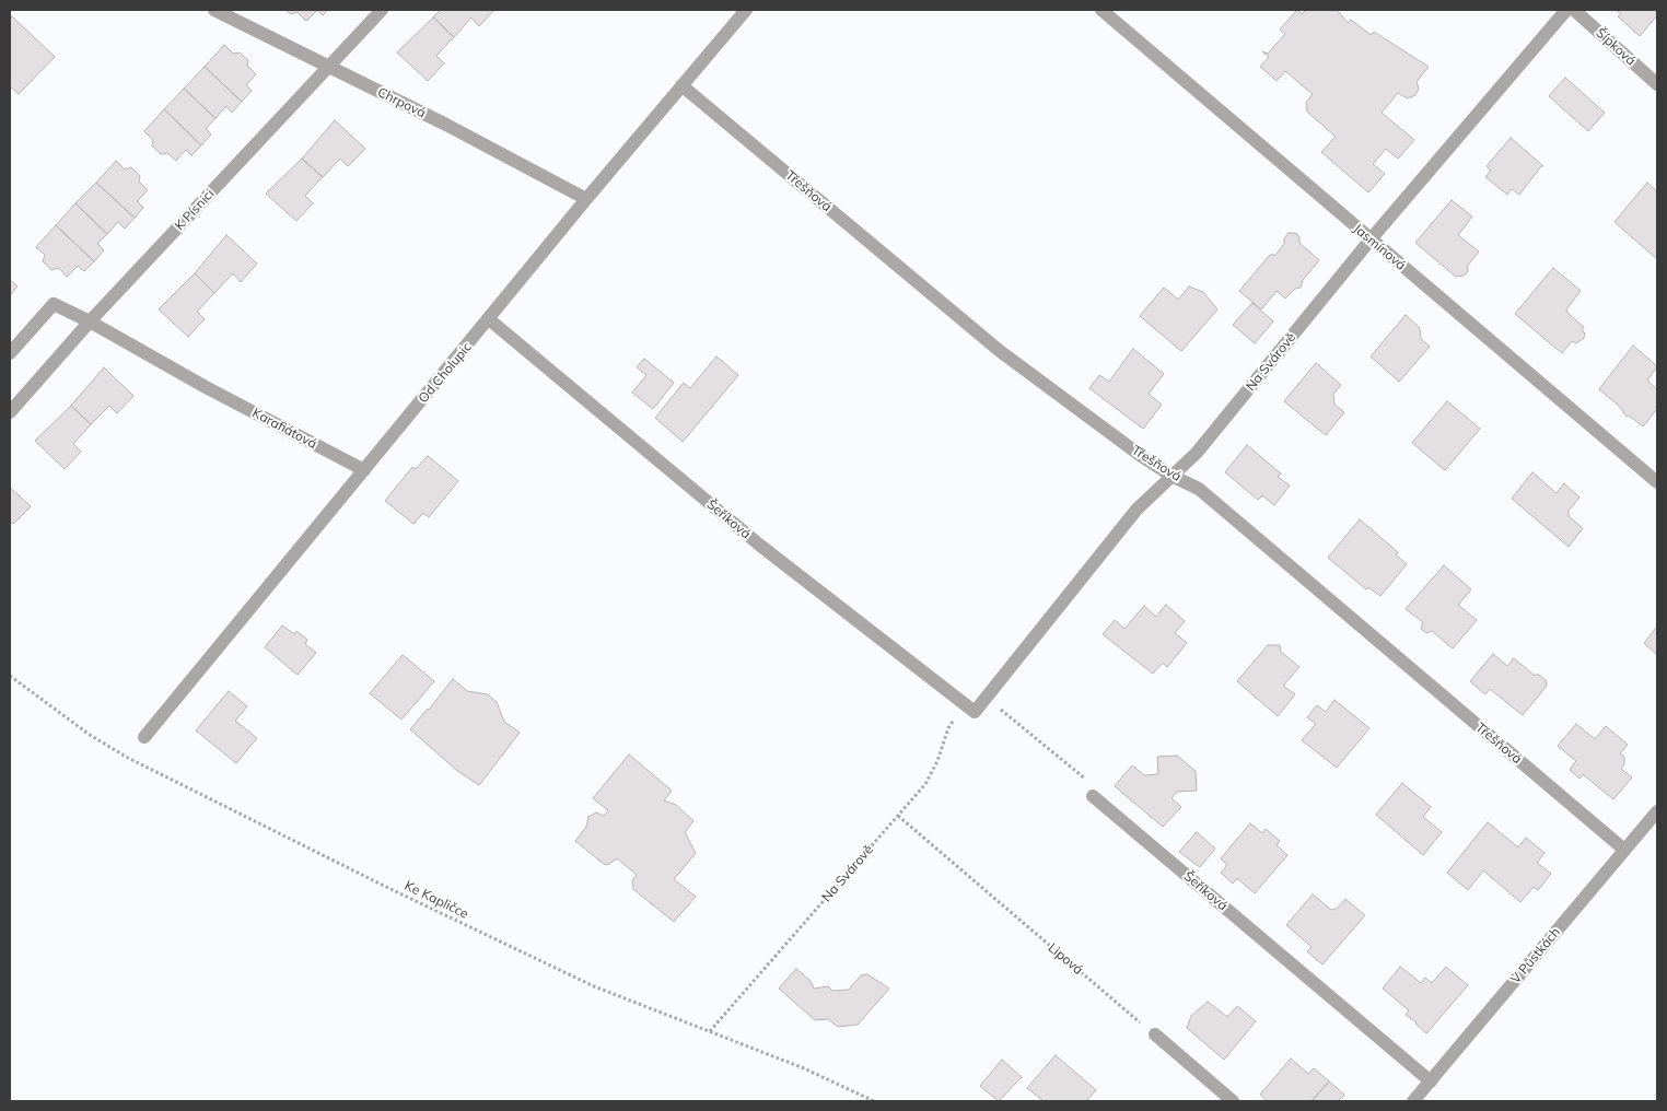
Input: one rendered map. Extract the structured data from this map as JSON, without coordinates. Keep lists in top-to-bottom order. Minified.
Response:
{"streets":{"street":["Šípková","Chrpová","Třešňová","K Písnici","Jasmínová","Na Svárově","Od Cholupic","Karafiátová","Šeříková","V Půstkách"],"path":["Ke Kapličce","Lipová"]},"crossings":[["Chrpová","K Písnici"],["Chrpová","Od Cholupic"],["Třešňová","Na Svárově"],["Třešňová","Od Cholupic"],["Třešňová","V Půstkách"],["K Písnici","Karafiátová"],["Jasmínová","Na Svárově"],["Na Svárově","Šeříková"],["Na Svárově","Ke Kapličce"],["Na Svárově","Lipová"],["Od Cholupic","Karafiátová"],["Od Cholupic","Šeříková"],["Šeříková","V Půstkách"]]}
